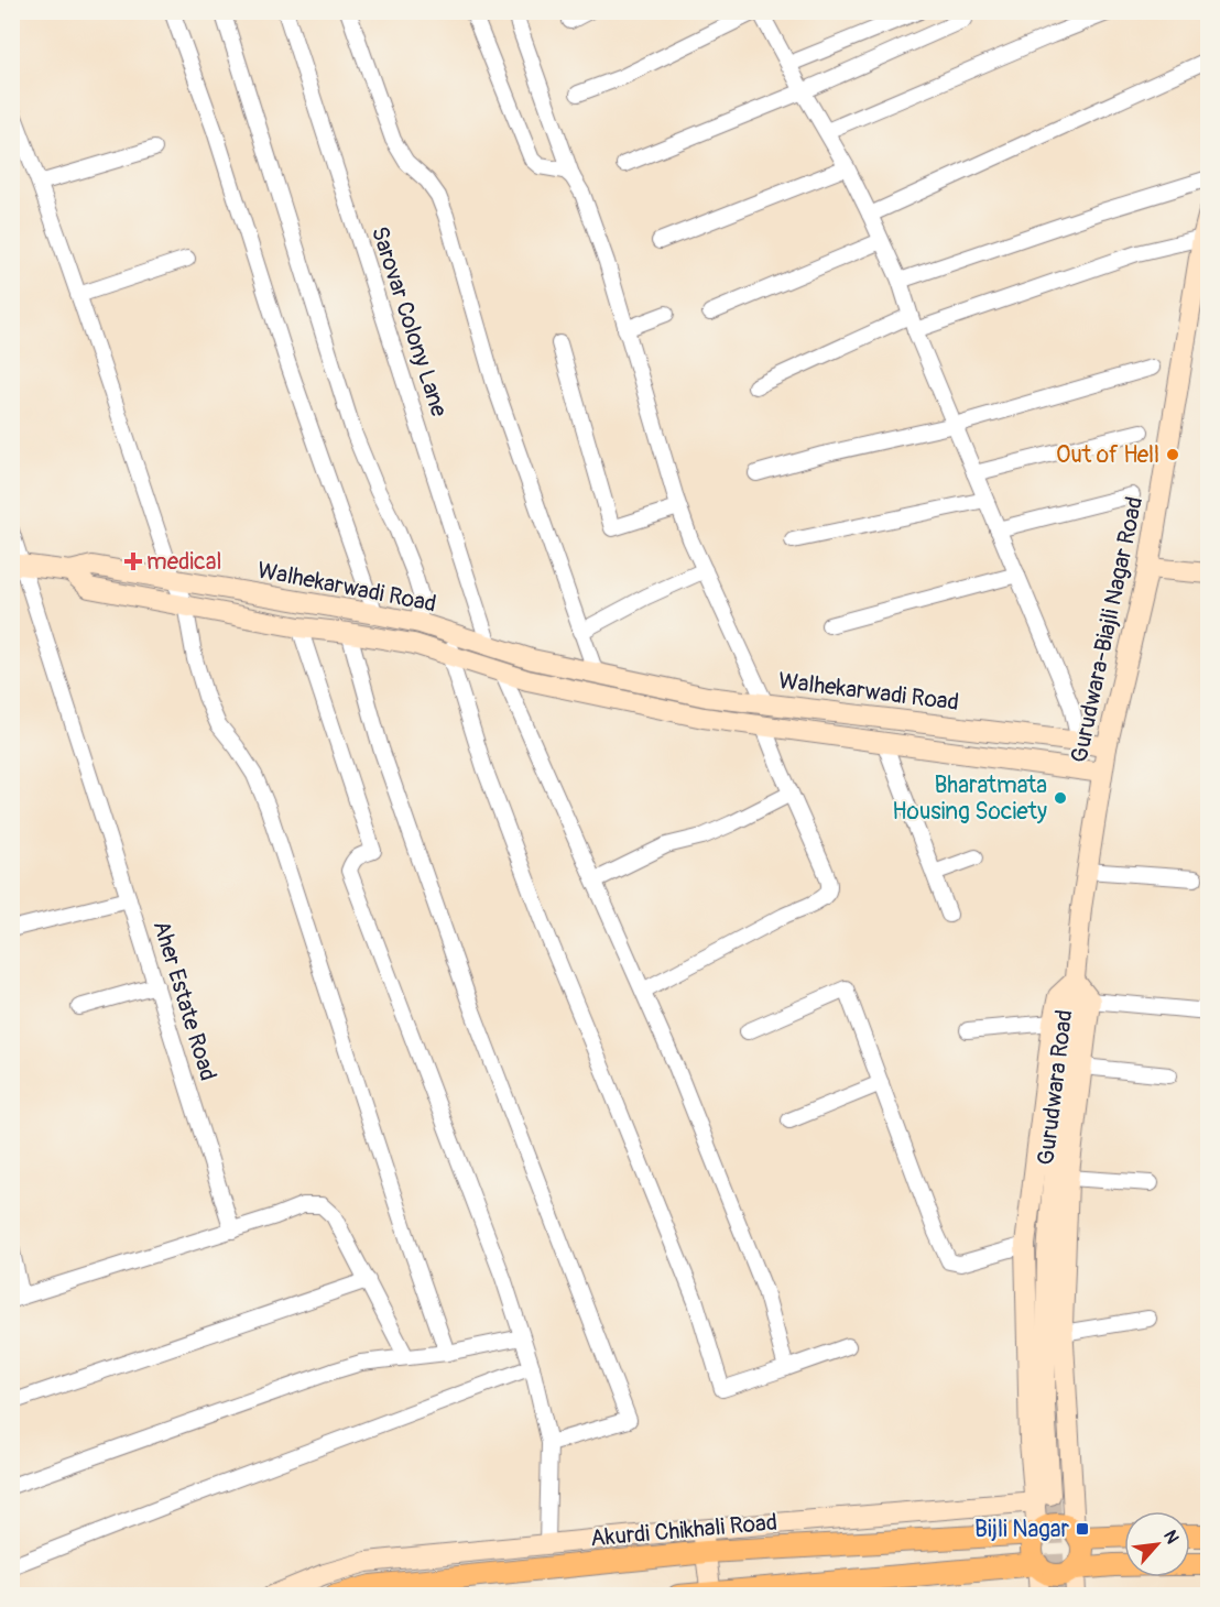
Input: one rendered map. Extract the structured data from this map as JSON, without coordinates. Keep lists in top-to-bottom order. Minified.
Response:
{"streets":{"main road":["Akurdi Chikhali Road"],"street":["Sarovar Colony Lane","Walhekarwadi Road","Gurudwara-Biajli Nagar Road","Aher Estate Road","Gurudwara Road"]},"crossings":[["Sarovar Colony Lane","Walhekarwadi Road"],["Walhekarwadi Road","Gurudwara-Biajli Nagar Road"],["Gurudwara-Biajli Nagar Road","Gurudwara Road"],["Gurudwara Road","Akurdi Chikhali Road"]],"places":{"other":["Out of Hell","Bharatmata Housing Society"],"health":["medical"],"transit":["Bijli Nagar"]},"north":"top right"}
